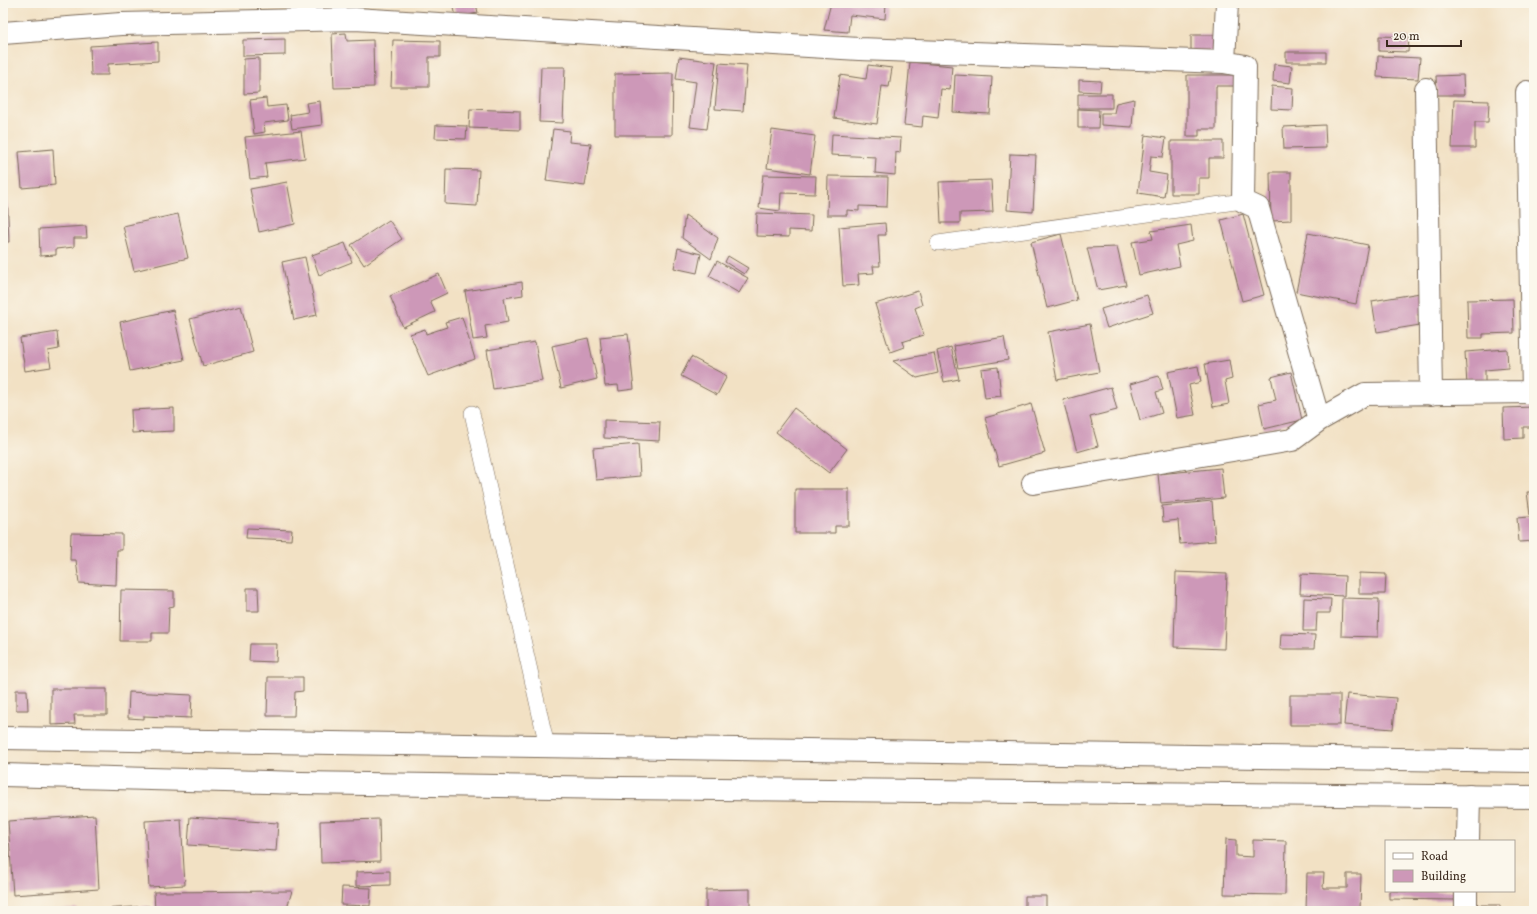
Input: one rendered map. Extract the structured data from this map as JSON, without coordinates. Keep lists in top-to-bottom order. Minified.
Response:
{"legend":["Road","Building"],"scale_bar":"20 m"}
